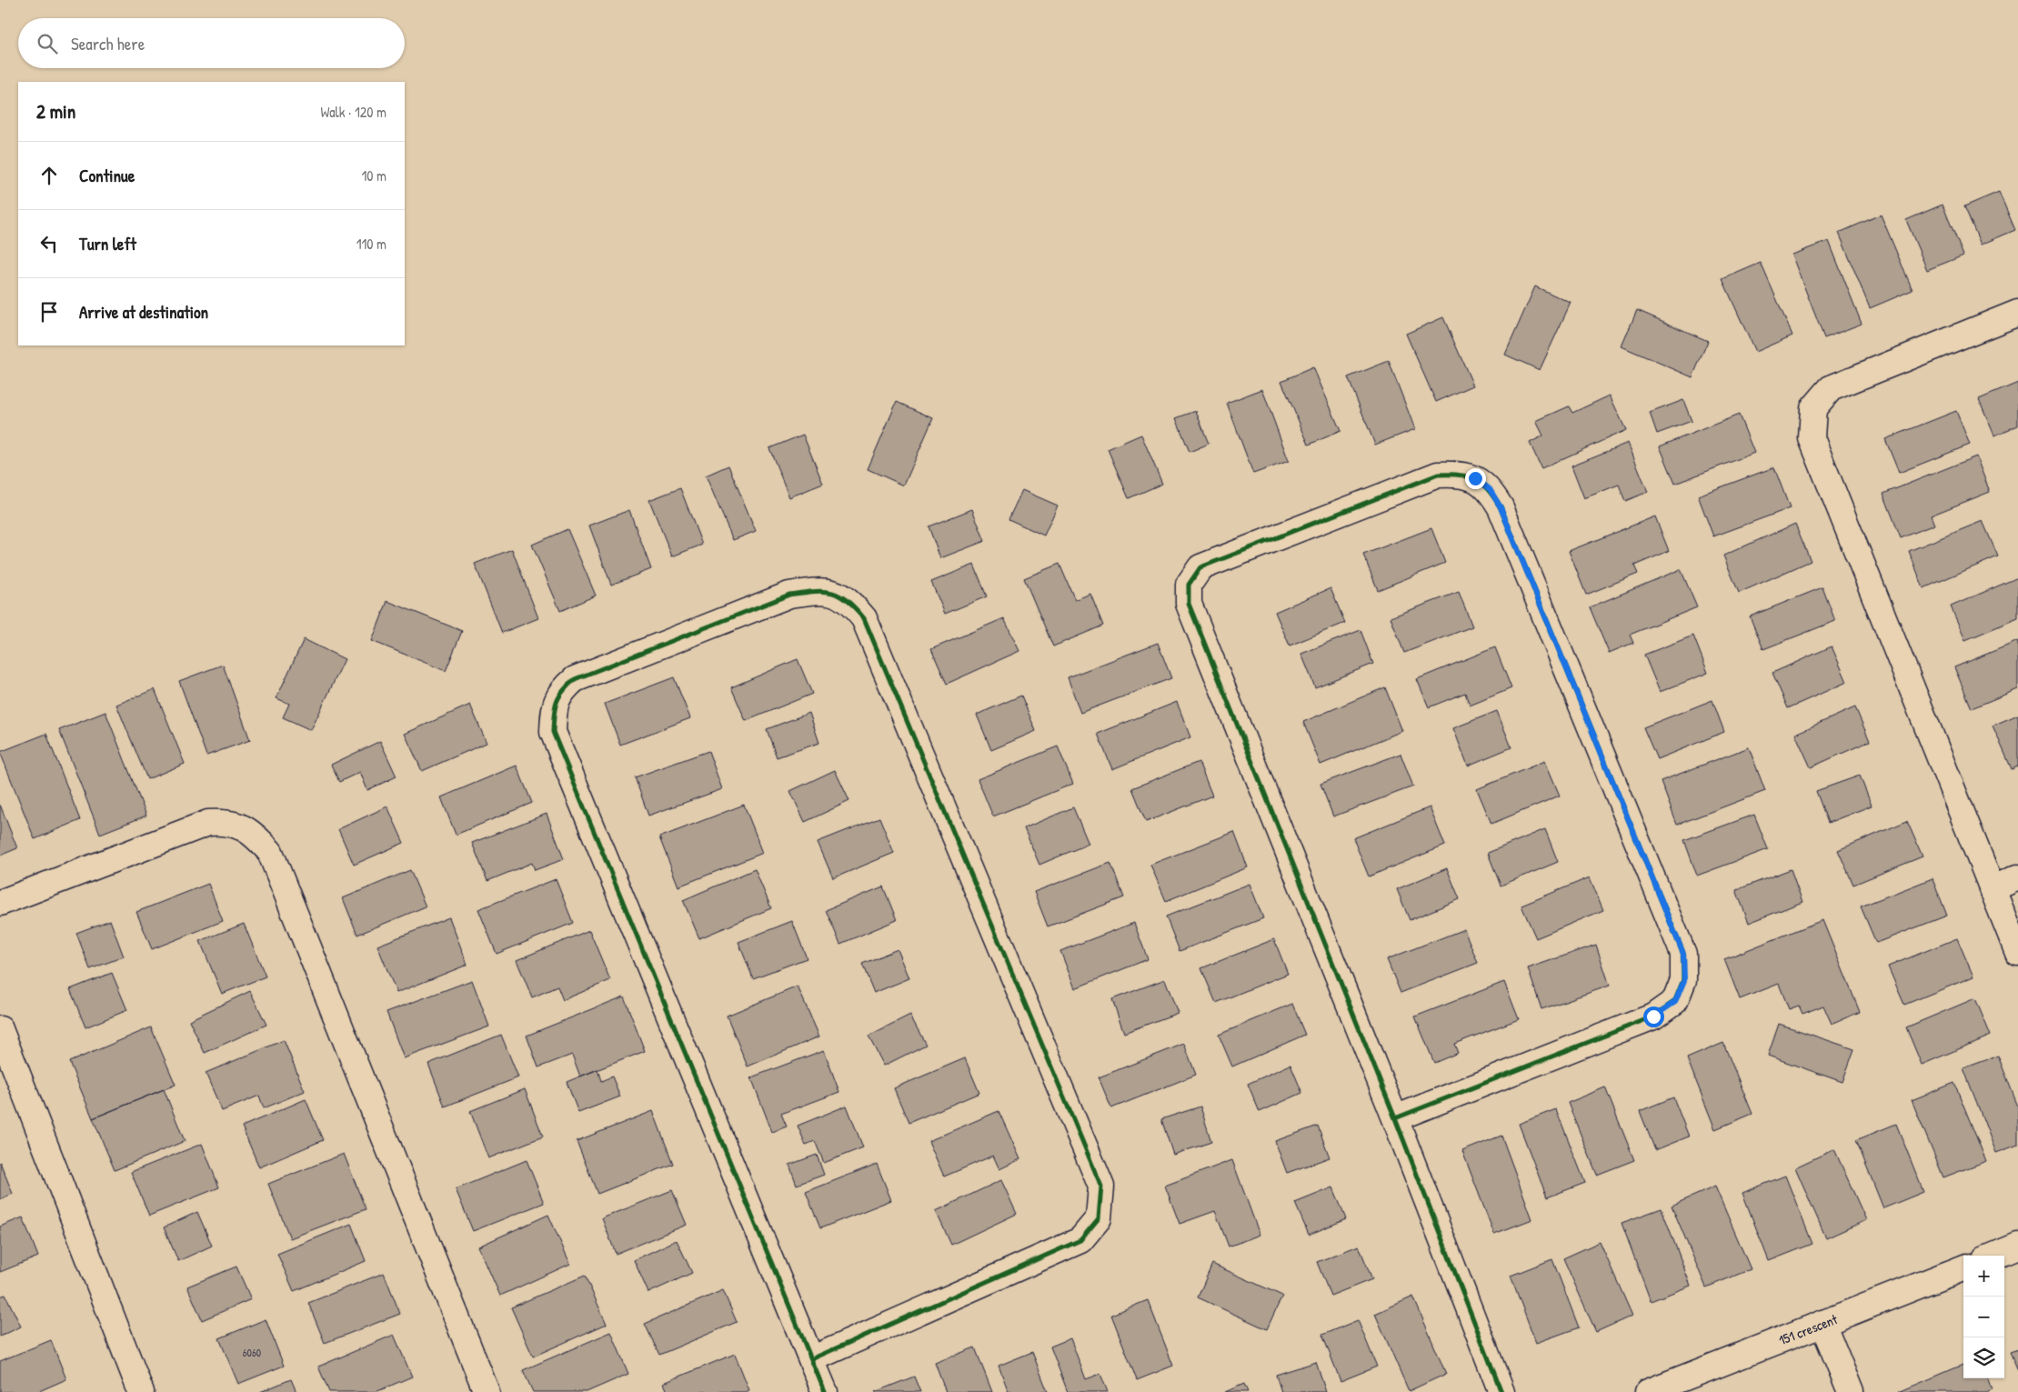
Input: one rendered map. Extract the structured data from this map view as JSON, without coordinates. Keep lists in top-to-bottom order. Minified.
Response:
{"streets":{"street":["151 crescent"]},"house_numbers":["6060"],"page":{"search":"Search here","heading":["2 min","Walk · 120 m"],"list":[["Continue","10 m"],["Turn left","110 m"],"Arrive at destination"],"map_buttons":["+","−"]}}
